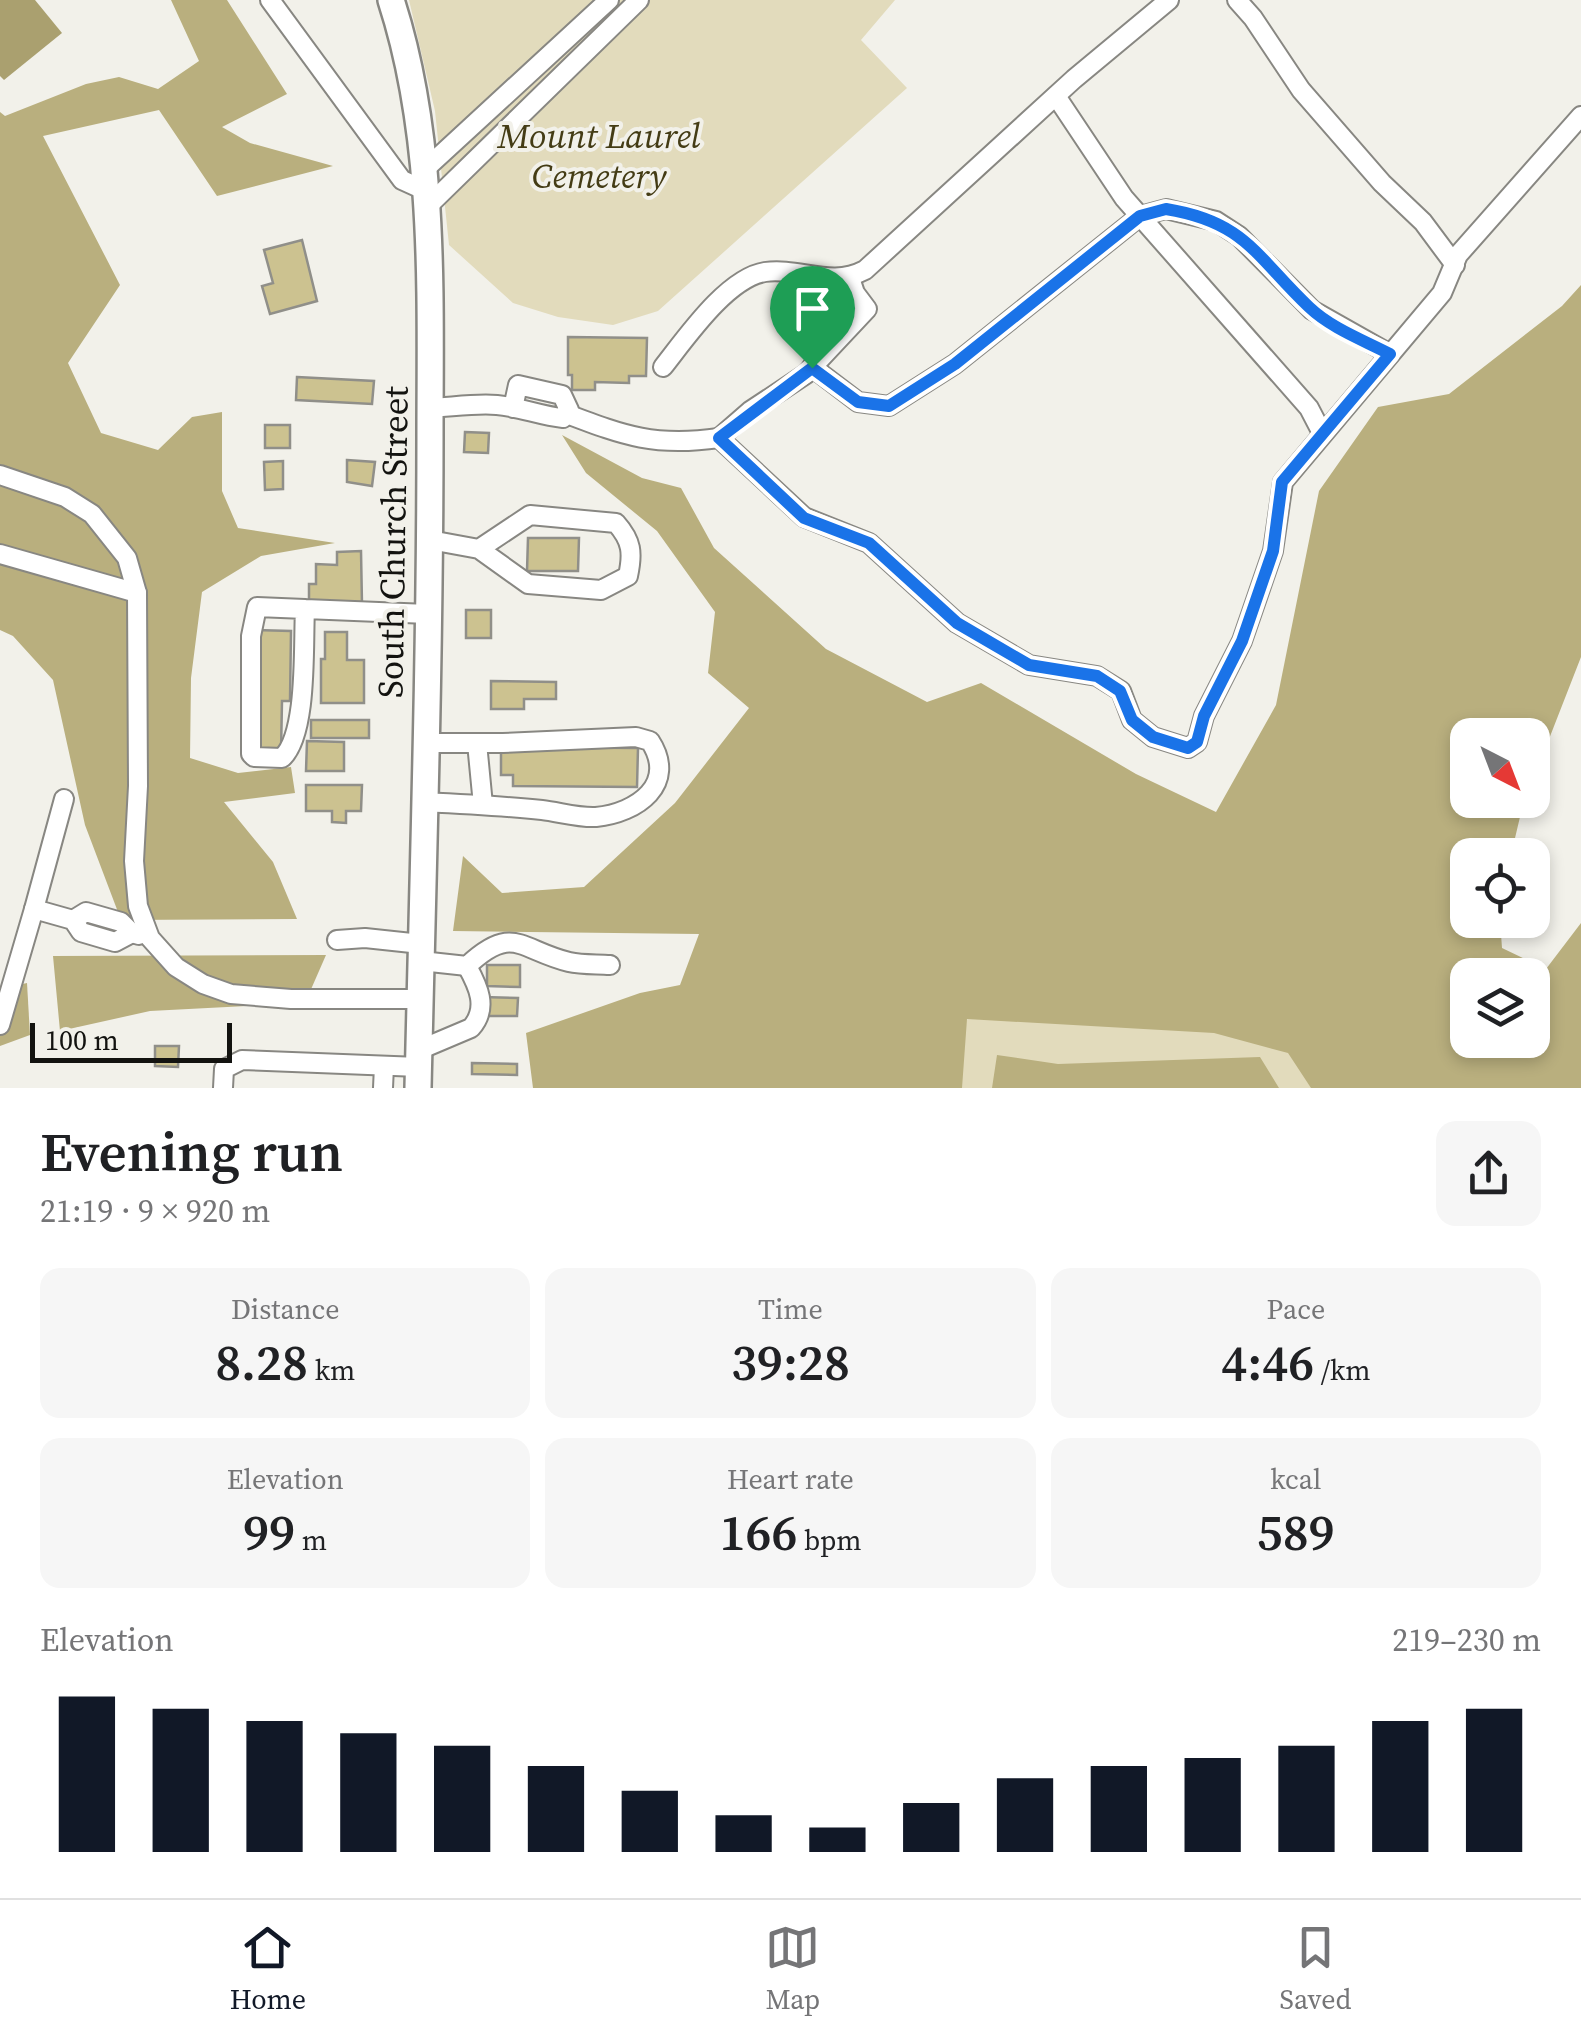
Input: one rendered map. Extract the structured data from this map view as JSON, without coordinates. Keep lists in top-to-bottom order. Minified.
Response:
{"streets":{"highway":["South Church Street"]},"parks":["Mount Laurel Cemetery"],"scale_bar":"100 m","north":"bottom right","page":{"scale":"100 m","heading":["Evening run","21:19 · 9 × 920 m"],"stats":[["Distance","8.28 km"],["Time","39:28"],["Pace","4:46 /km"],["Elevation","99 m"],["Heart rate","166 bpm"],["kcal","589"]],"chart":["Elevation","219–230 m"],"tabs":["Home","Map","Saved"]}}
